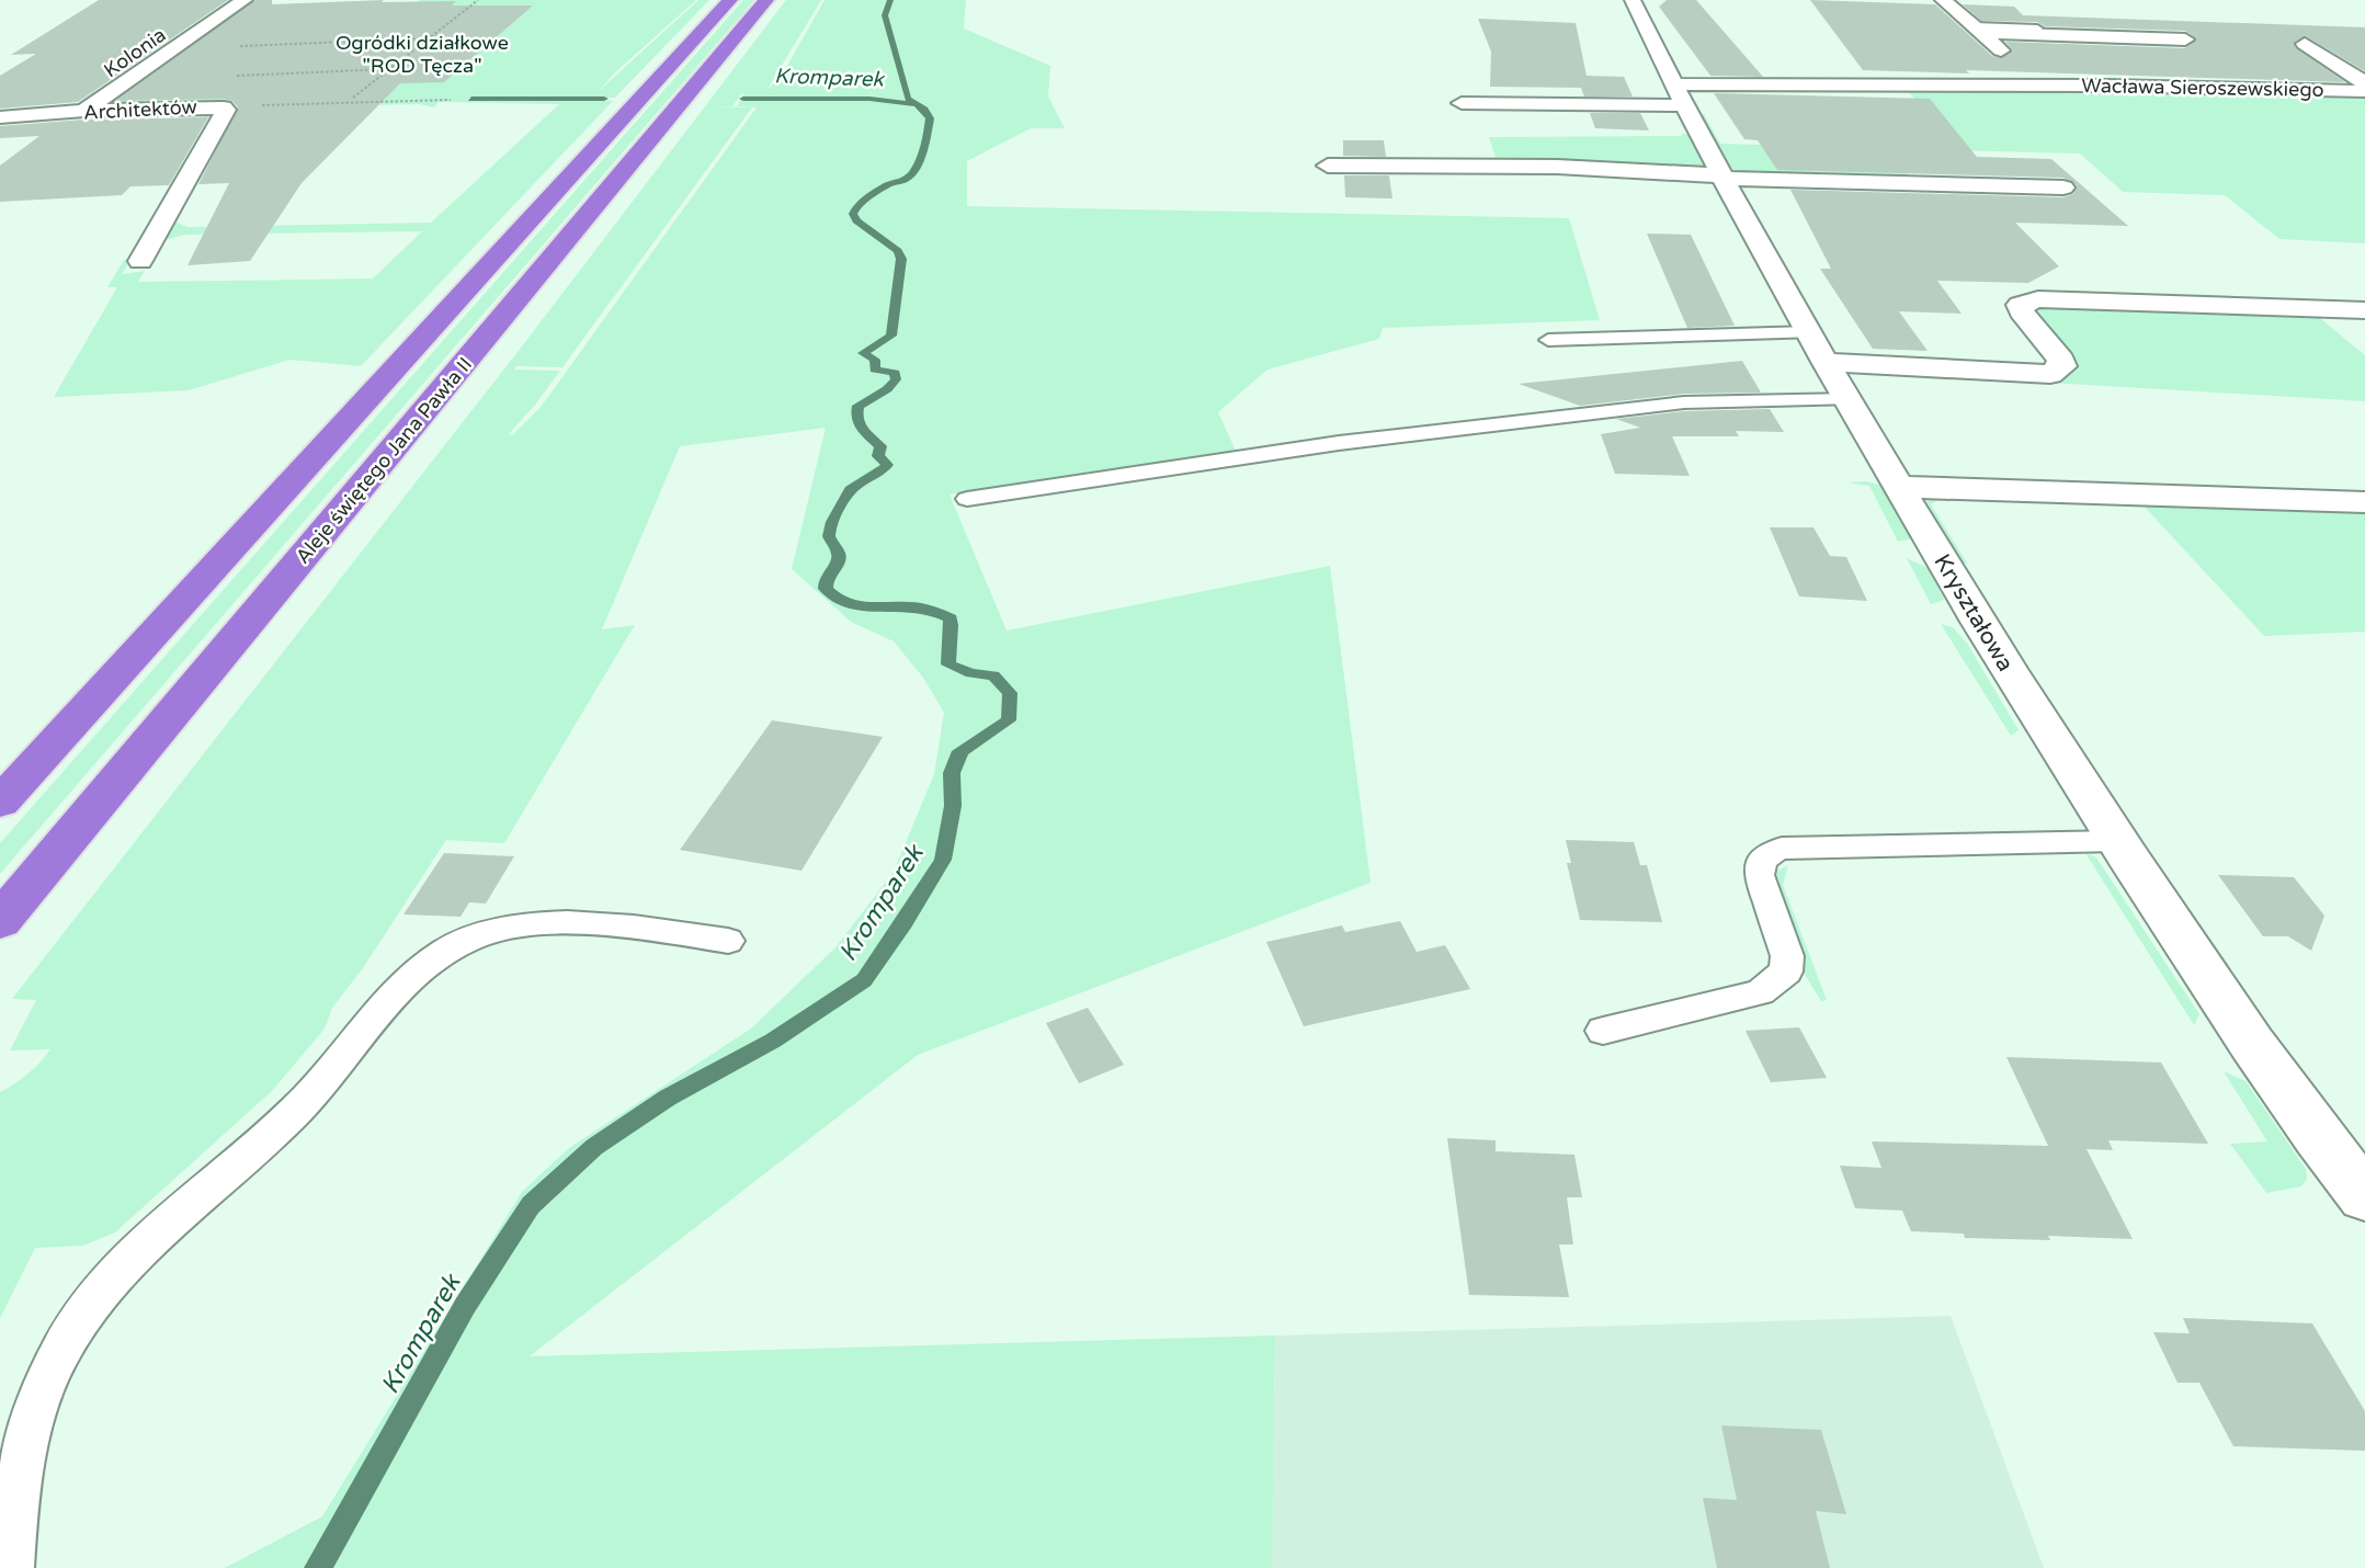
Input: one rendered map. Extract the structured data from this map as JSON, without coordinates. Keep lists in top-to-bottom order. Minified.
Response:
{"streets":{"highway":["Aleje świętego Jana Pawła II"],"street":["Kolonia","Wacława Sieroszewskiego","Architektów","Kryształowa"]},"crossings":[["Kolonia","Architektów"],["Wacława Sieroszewskiego","Kryształowa"]],"water":["Kromparek"],"parks":["Ogródki działkowe \"ROD Tęcza\""]}
